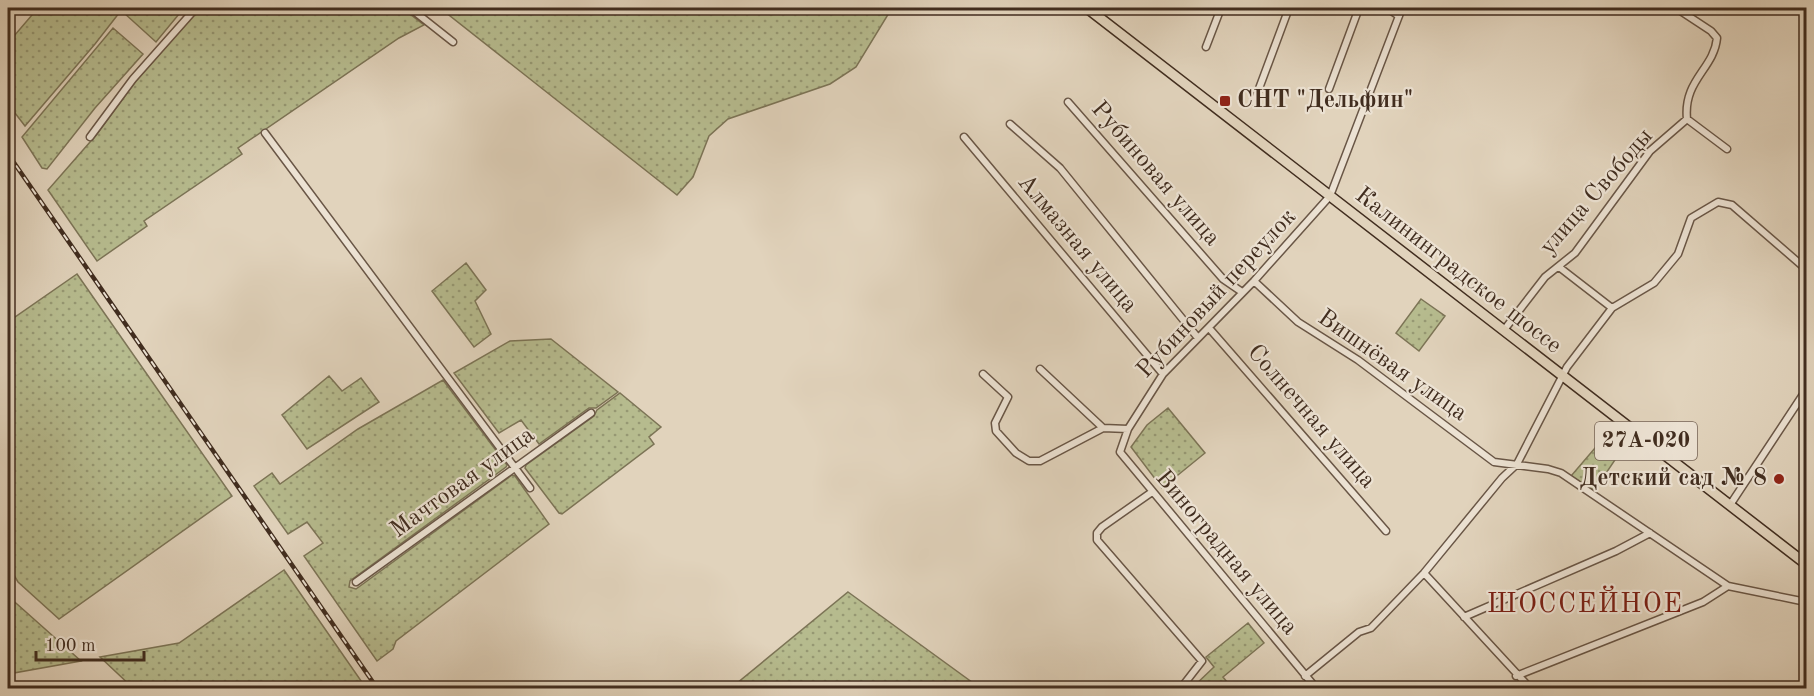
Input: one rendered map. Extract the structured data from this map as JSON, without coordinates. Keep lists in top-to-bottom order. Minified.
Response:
{"streets":{"main road":["Калининградское шоссе","27А-020"],"street":["Рубиновая улица","улица Свободы","Алмазная улица","Рубиновый переулок","Вишнёвая улица","Солнечная улица","Мачтовая улица","Виноградная улица"]},"crossings":[["Рубиновая улица","Рубиновый переулок"],["улица Свободы","Калининградское шоссе"],["Алмазная улица","Рубиновый переулок"],["Калининградское шоссе","Рубиновый переулок"],["Рубиновый переулок","Вишнёвая улица"],["Рубиновый переулок","Солнечная улица"],["Рубиновый переулок","Виноградная улица"]],"districts":["ШОССЕЙНОЕ"],"places":{"transit":["СНТ \"Дельфин\""],"other":["Детский сад № 8"]},"scale_bar":"100 m"}
